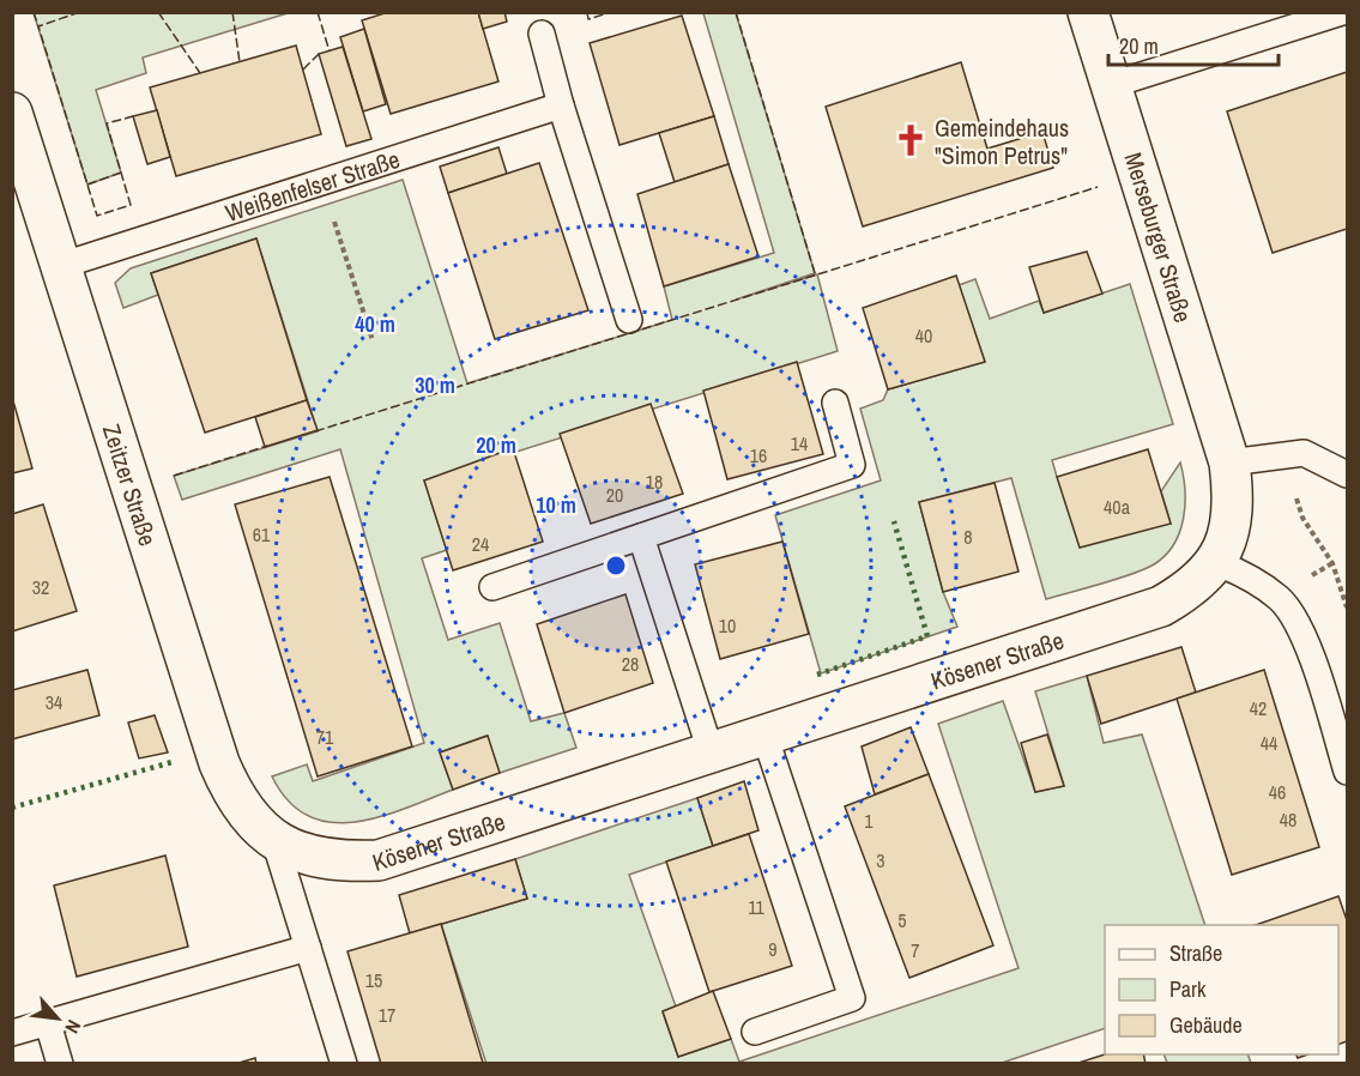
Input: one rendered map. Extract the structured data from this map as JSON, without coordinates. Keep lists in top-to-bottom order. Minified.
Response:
{"streets":{"street":["Merseburger Straße","Zeitzer Straße","Kösener Straße"],"lane":["Weißenfelser Straße"]},"crossings":[["Weißenfelser Straße","Zeitzer Straße"],["Merseburger Straße","Kösener Straße"],["Zeitzer Straße","Kösener Straße"]],"places":{"church":["Gemeindehaus \"Simon Petrus\""]},"house_numbers":["40","14","16","18","20","40a","61","8","24","32","10","28","34","42","71","44","46","48","1","3","11","5","9","7","15","17"],"legend":["Straße","Park","Gebäude"],"scale_bar":"20 m","north":"bottom right","rings":["40 m","30 m","20 m","10 m"]}
